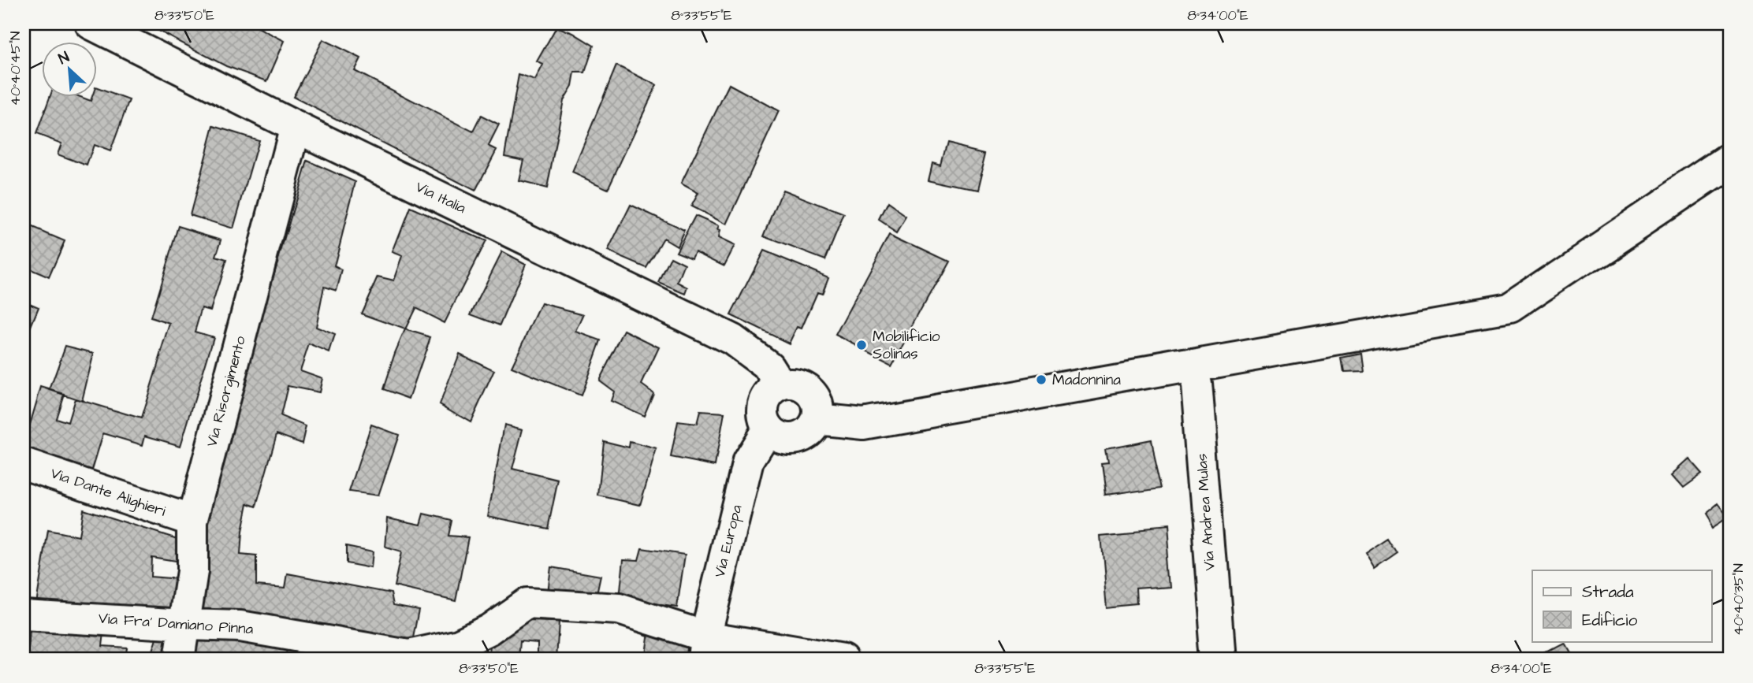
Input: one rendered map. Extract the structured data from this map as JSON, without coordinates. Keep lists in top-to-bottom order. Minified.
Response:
{"streets":{"street":["Via Italia","Via Risorgimento","Via Dante Alighieri","Via Andrea Mulas","Via Europa","Via Fra' Damiano Pinna"]},"crossings":[["Via Italia","Via Risorgimento"],["Via Italia","Via Europa"],["Via Risorgimento","Via Dante Alighieri"],["Via Risorgimento","Via Fra' Damiano Pinna"],["Via Europa","Via Fra' Damiano Pinna"]],"places":["Mobilificio Solinas","Madonnina"],"legend":["Strada","Edificio"],"north":"top left","coordinates":["8°33'50\"E","8°33'55\"E","8°34'00\"E","40°40'45\"N","40°40'35\"N"]}
